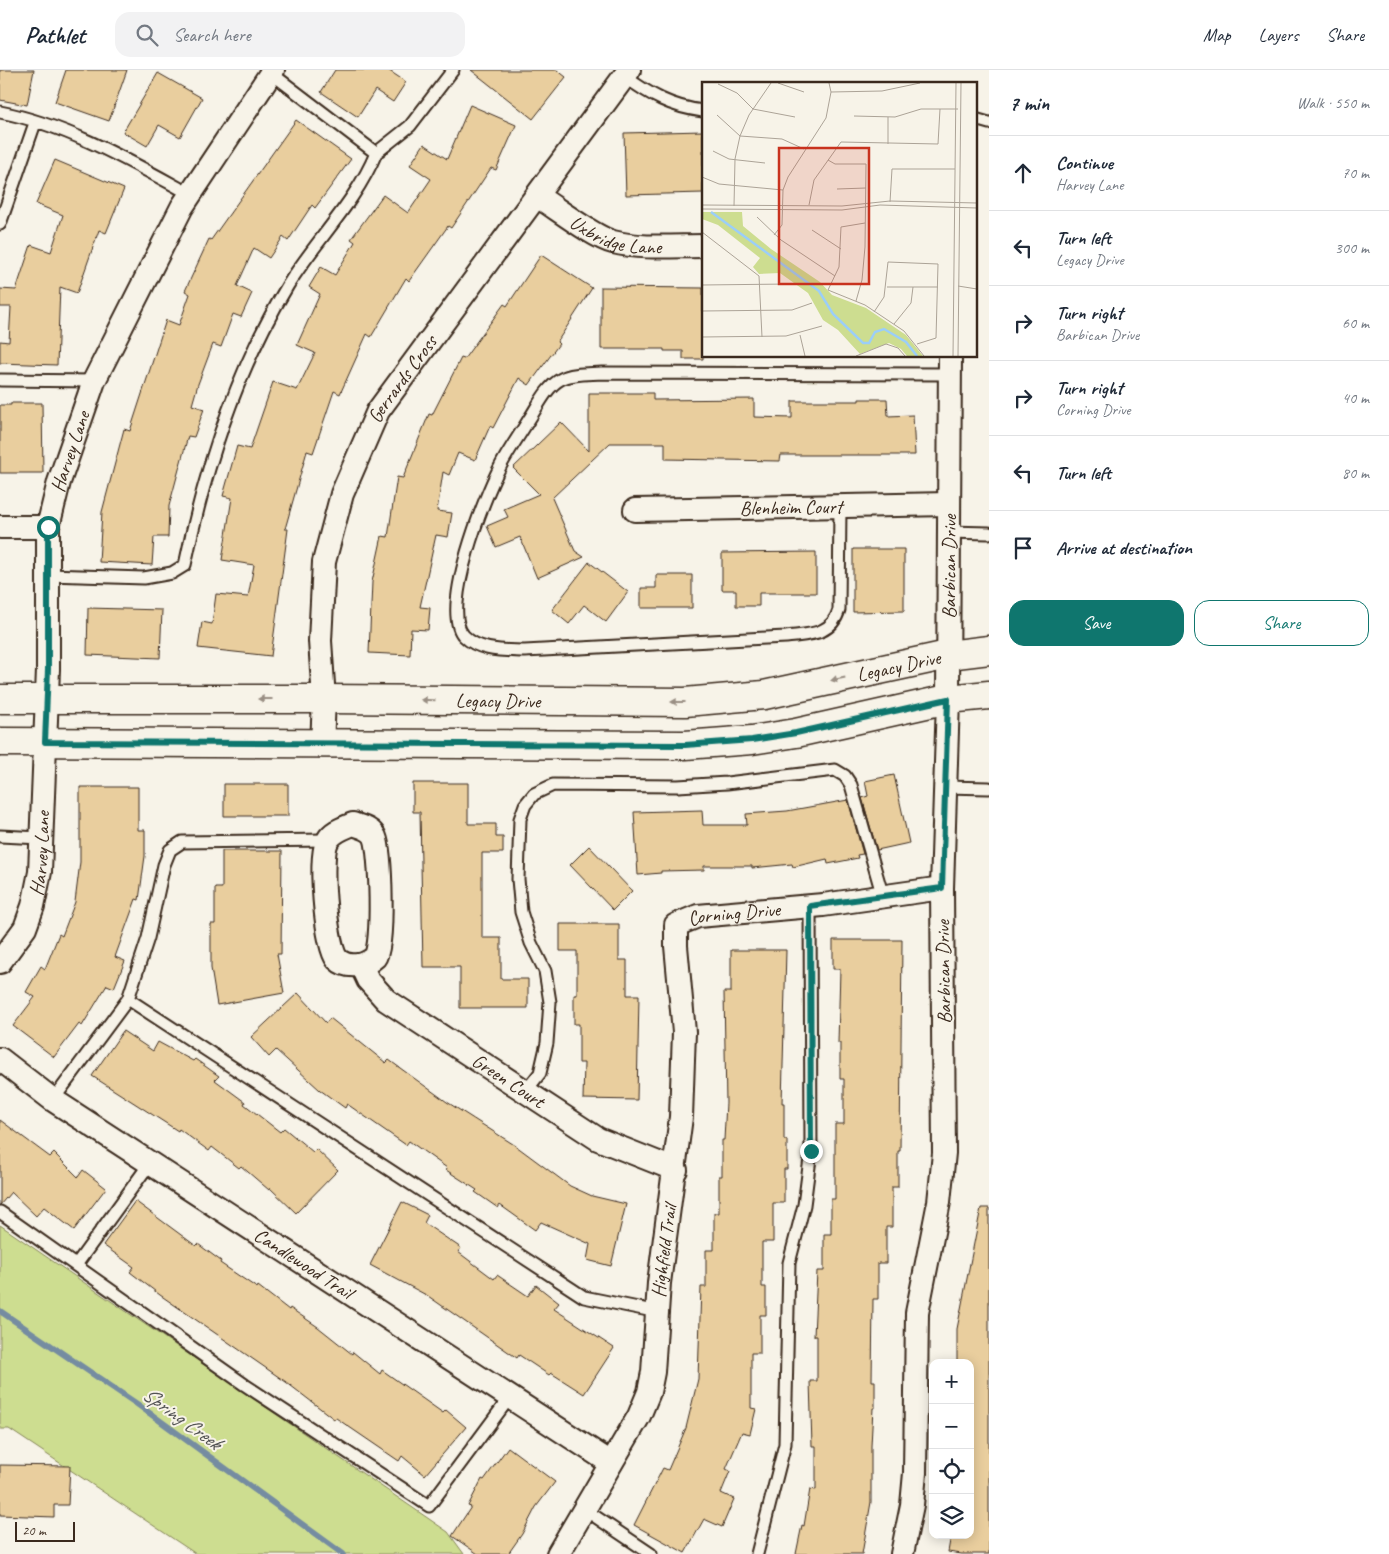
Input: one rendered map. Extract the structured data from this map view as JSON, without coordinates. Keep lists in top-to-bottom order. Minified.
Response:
{"streets":{"main road":["Legacy Drive"],"street":["Uxbridge Lane","Gerrards Cross","Harvey Lane","Blenheim Court","Barbican Drive","Corning Drive","Green Court","Highfield Trail","Candlewood Trail"]},"crossings":[["Uxbridge Lane","Gerrards Cross"],["Gerrards Cross","Legacy Drive"],["Harvey Lane","Legacy Drive"],["Blenheim Court","Barbican Drive"],["Barbican Drive","Legacy Drive"],["Barbican Drive","Corning Drive"],["Corning Drive","Highfield Trail"],["Green Court","Highfield Trail"],["Highfield Trail","Candlewood Trail"]],"water":["Spring Creek"],"scale_bar":"20 m","page":{"header":"Pathlet","search":"Search here","nav":["Map","Layers","Share"],"heading":["7 min","Walk · 550 m"],"list":[["Continue","Harvey Lane","70 m"],["Turn left","Legacy Drive","300 m"],["Turn right","Barbican Drive","60 m"],["Turn right","Corning Drive","40 m"],["Turn left","80 m"],"Arrive at destination"],"buttons":["Save","Share"],"map_buttons":["+","−"],"scale":"20 m"}}
